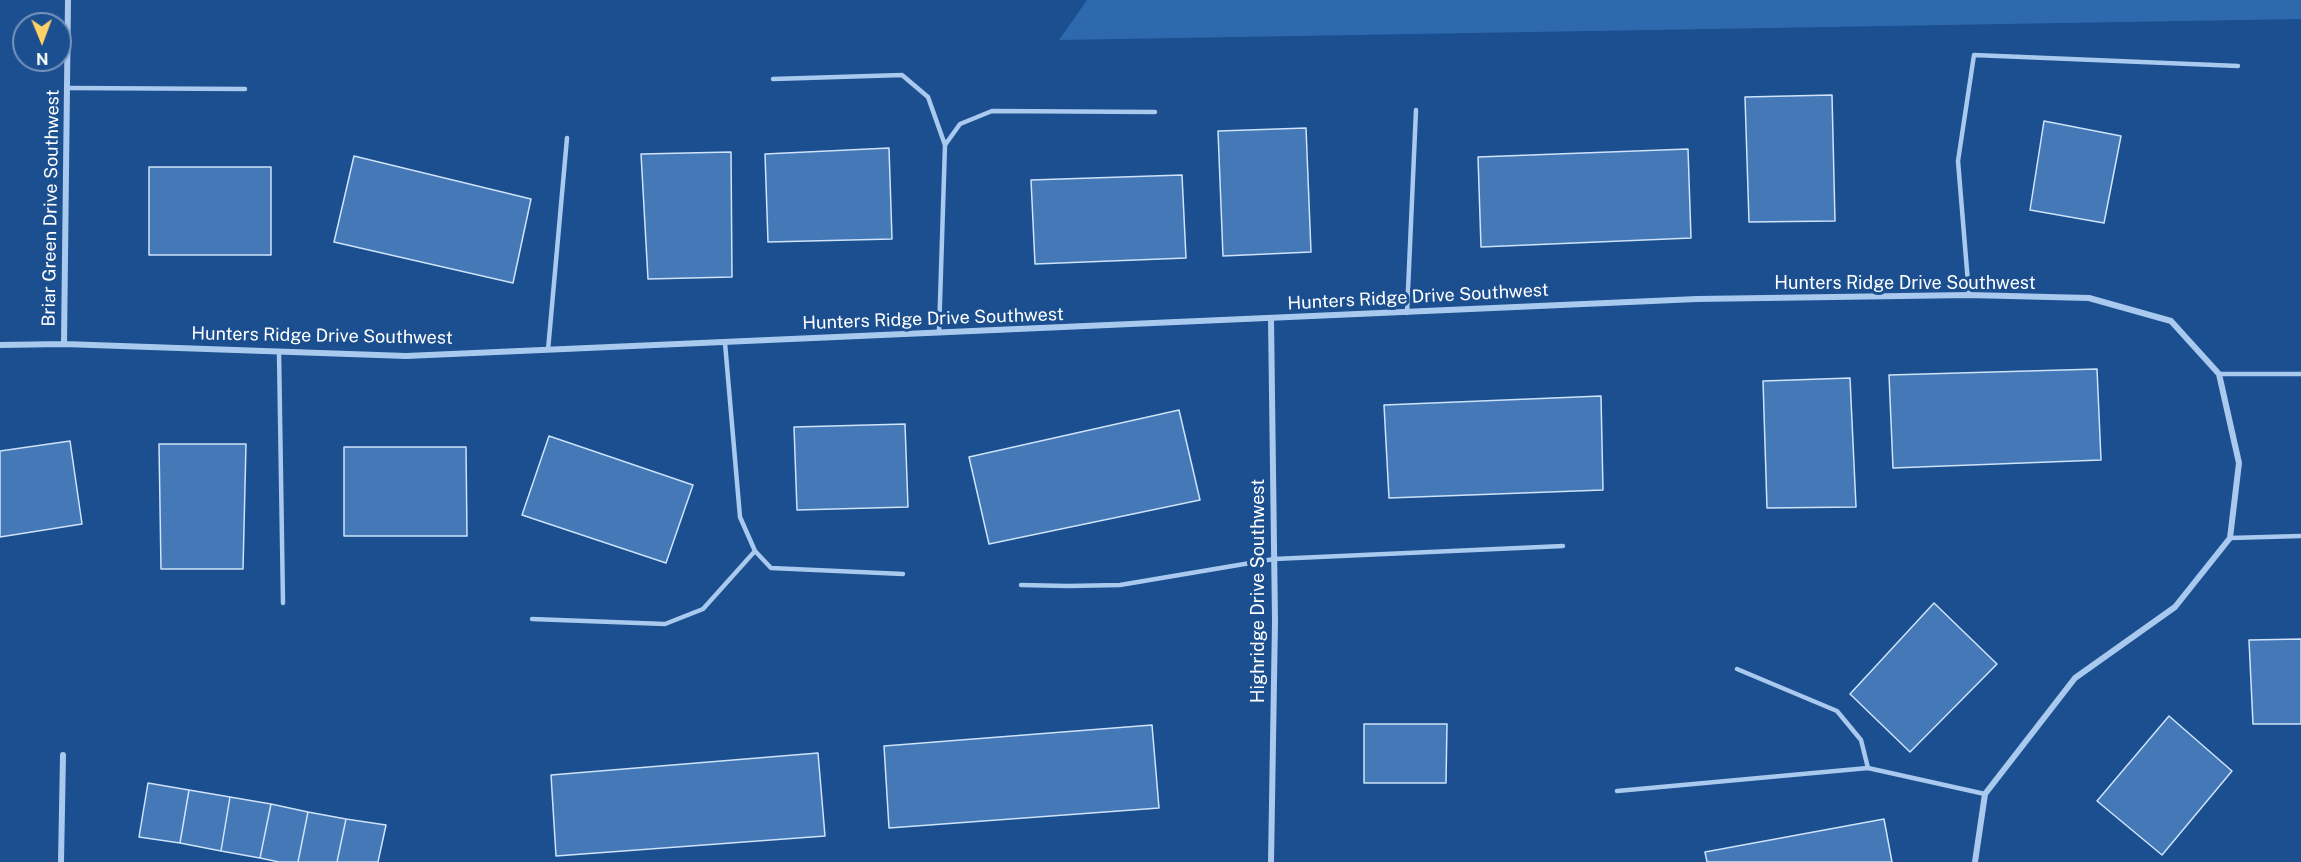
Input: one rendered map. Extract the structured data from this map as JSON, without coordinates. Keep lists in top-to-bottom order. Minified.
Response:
{"streets":{"street":["Briar Green Drive Southwest","Hunters Ridge Drive Southwest","Highridge Drive Southwest"]},"crossings":[["Briar Green Drive Southwest","Hunters Ridge Drive Southwest"],["Hunters Ridge Drive Southwest","Highridge Drive Southwest"]],"north":"bottom"}
